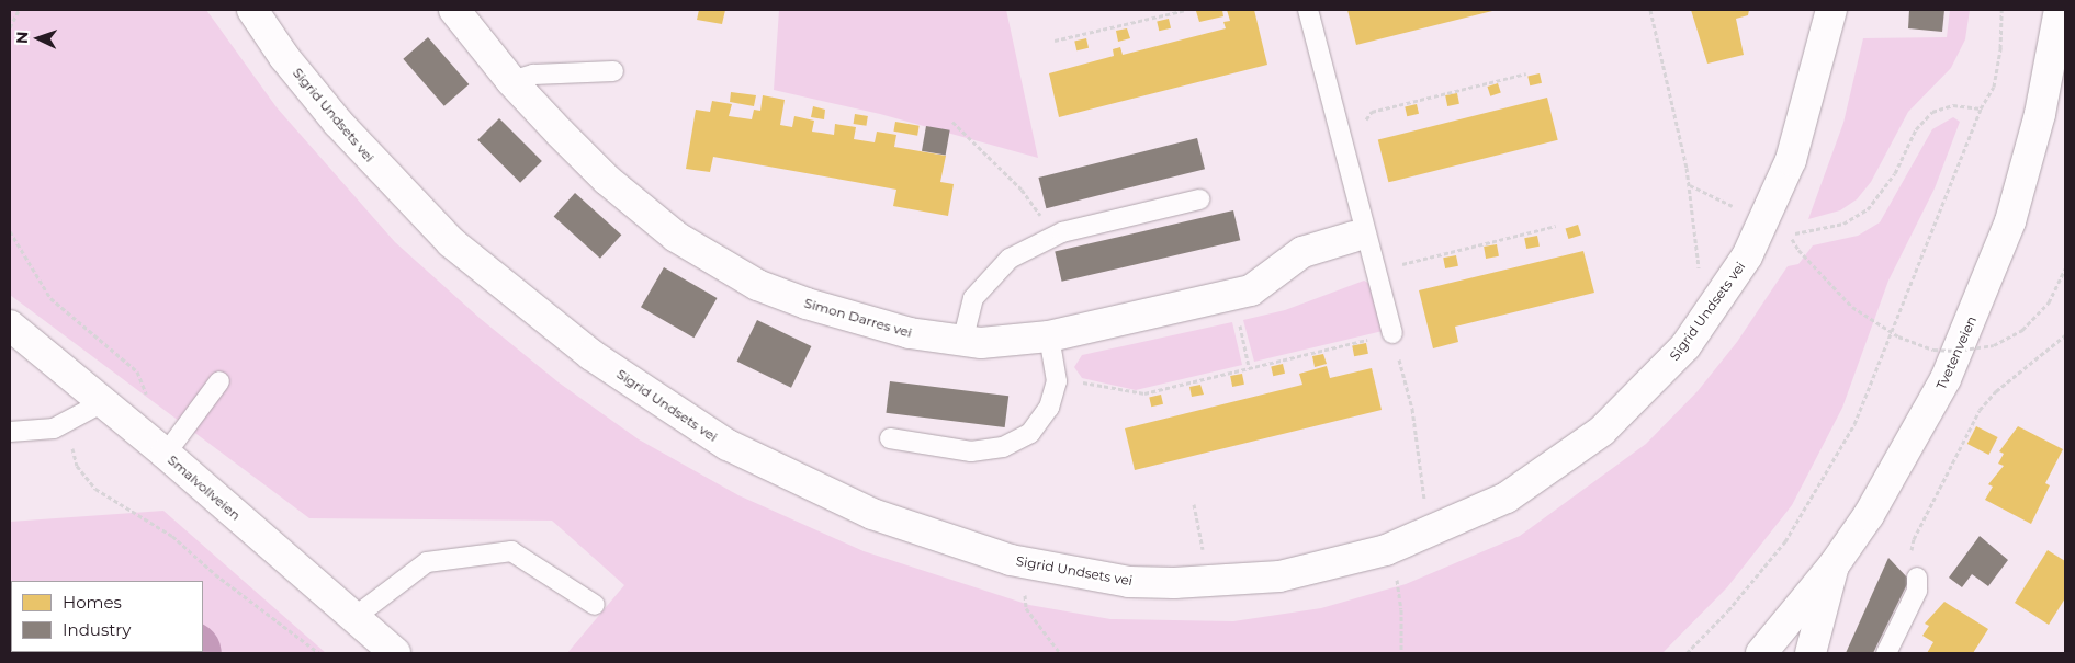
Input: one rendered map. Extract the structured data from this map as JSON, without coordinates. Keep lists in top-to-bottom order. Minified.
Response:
{"streets":{"street":["Sigrid Undsets vei","Simon Darres vei","Tvetenveien","Smalvollveien"]},"legend":["Homes","Industry"],"north":"left"}
